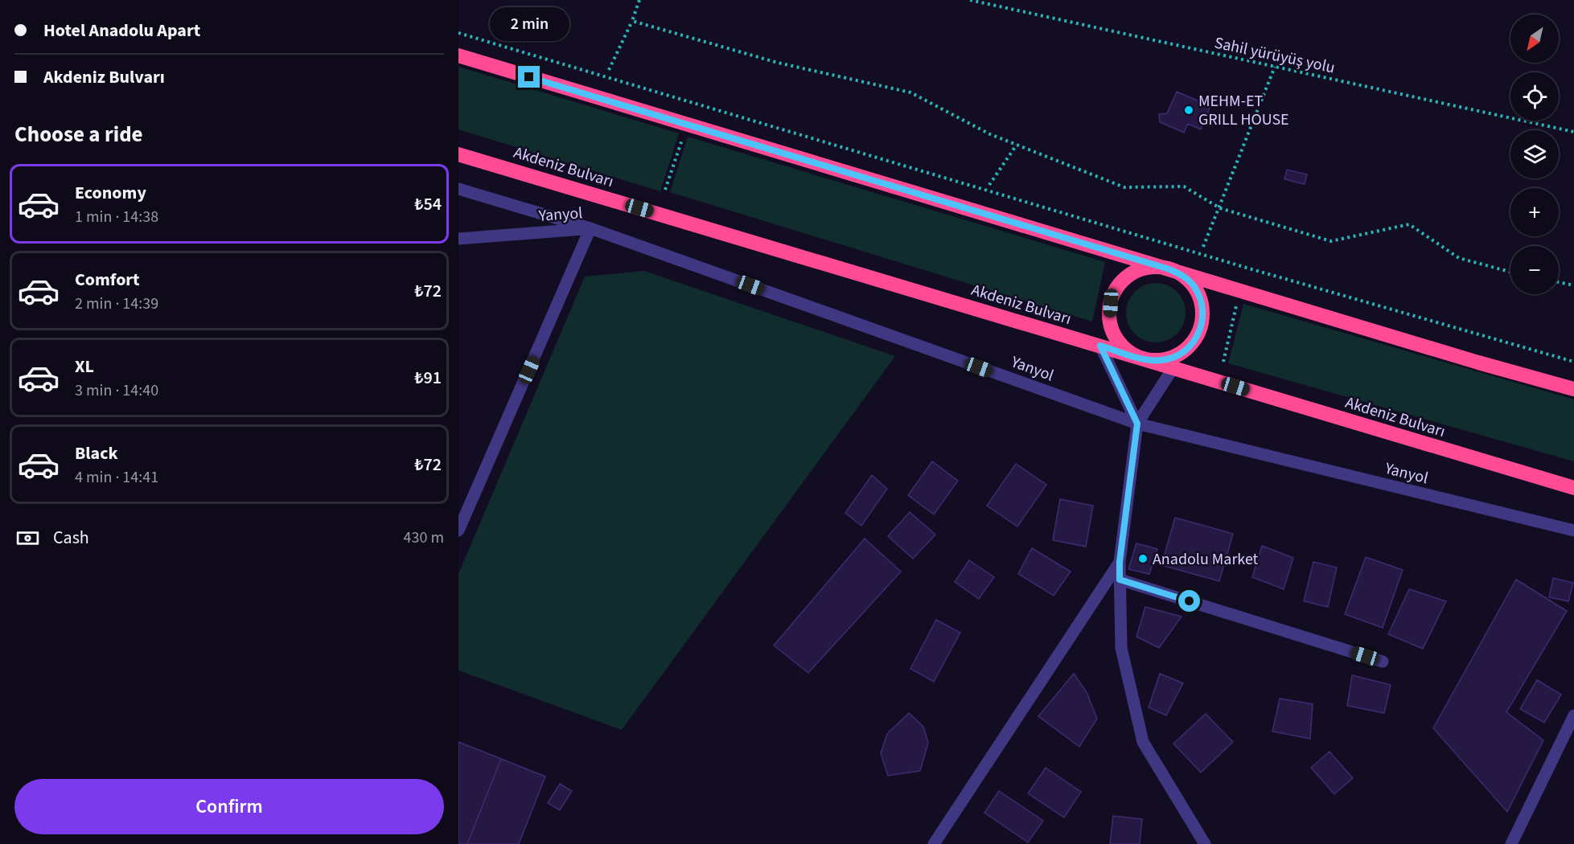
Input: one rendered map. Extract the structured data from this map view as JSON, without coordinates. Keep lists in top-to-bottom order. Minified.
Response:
{"streets":{"highway":["Akdeniz Bulvarı"],"street":["Yanyol"],"path":["Sahil yürüyüş yolu"]},"places":["MEHM-ET GRILL HOUSE","Anadolu Market"],"north":"bottom left","page":{"banner":["Hotel Anadolu Apart","Akdeniz Bulvarı"],"bubble":"2 min","map_buttons":["+","−"],"heading":"Choose a ride","list":[{"name":"Economy","note":"1 min · 14:38","value":"₺54"},{"name":"Comfort","note":"2 min · 14:39","value":"₺72"},{"name":"XL","note":"3 min · 14:40","value":"₺91"},{"name":"Black","note":"4 min · 14:41","value":"₺72"}],"pay":["Cash","430 m"],"buttons":"Confirm"}}
